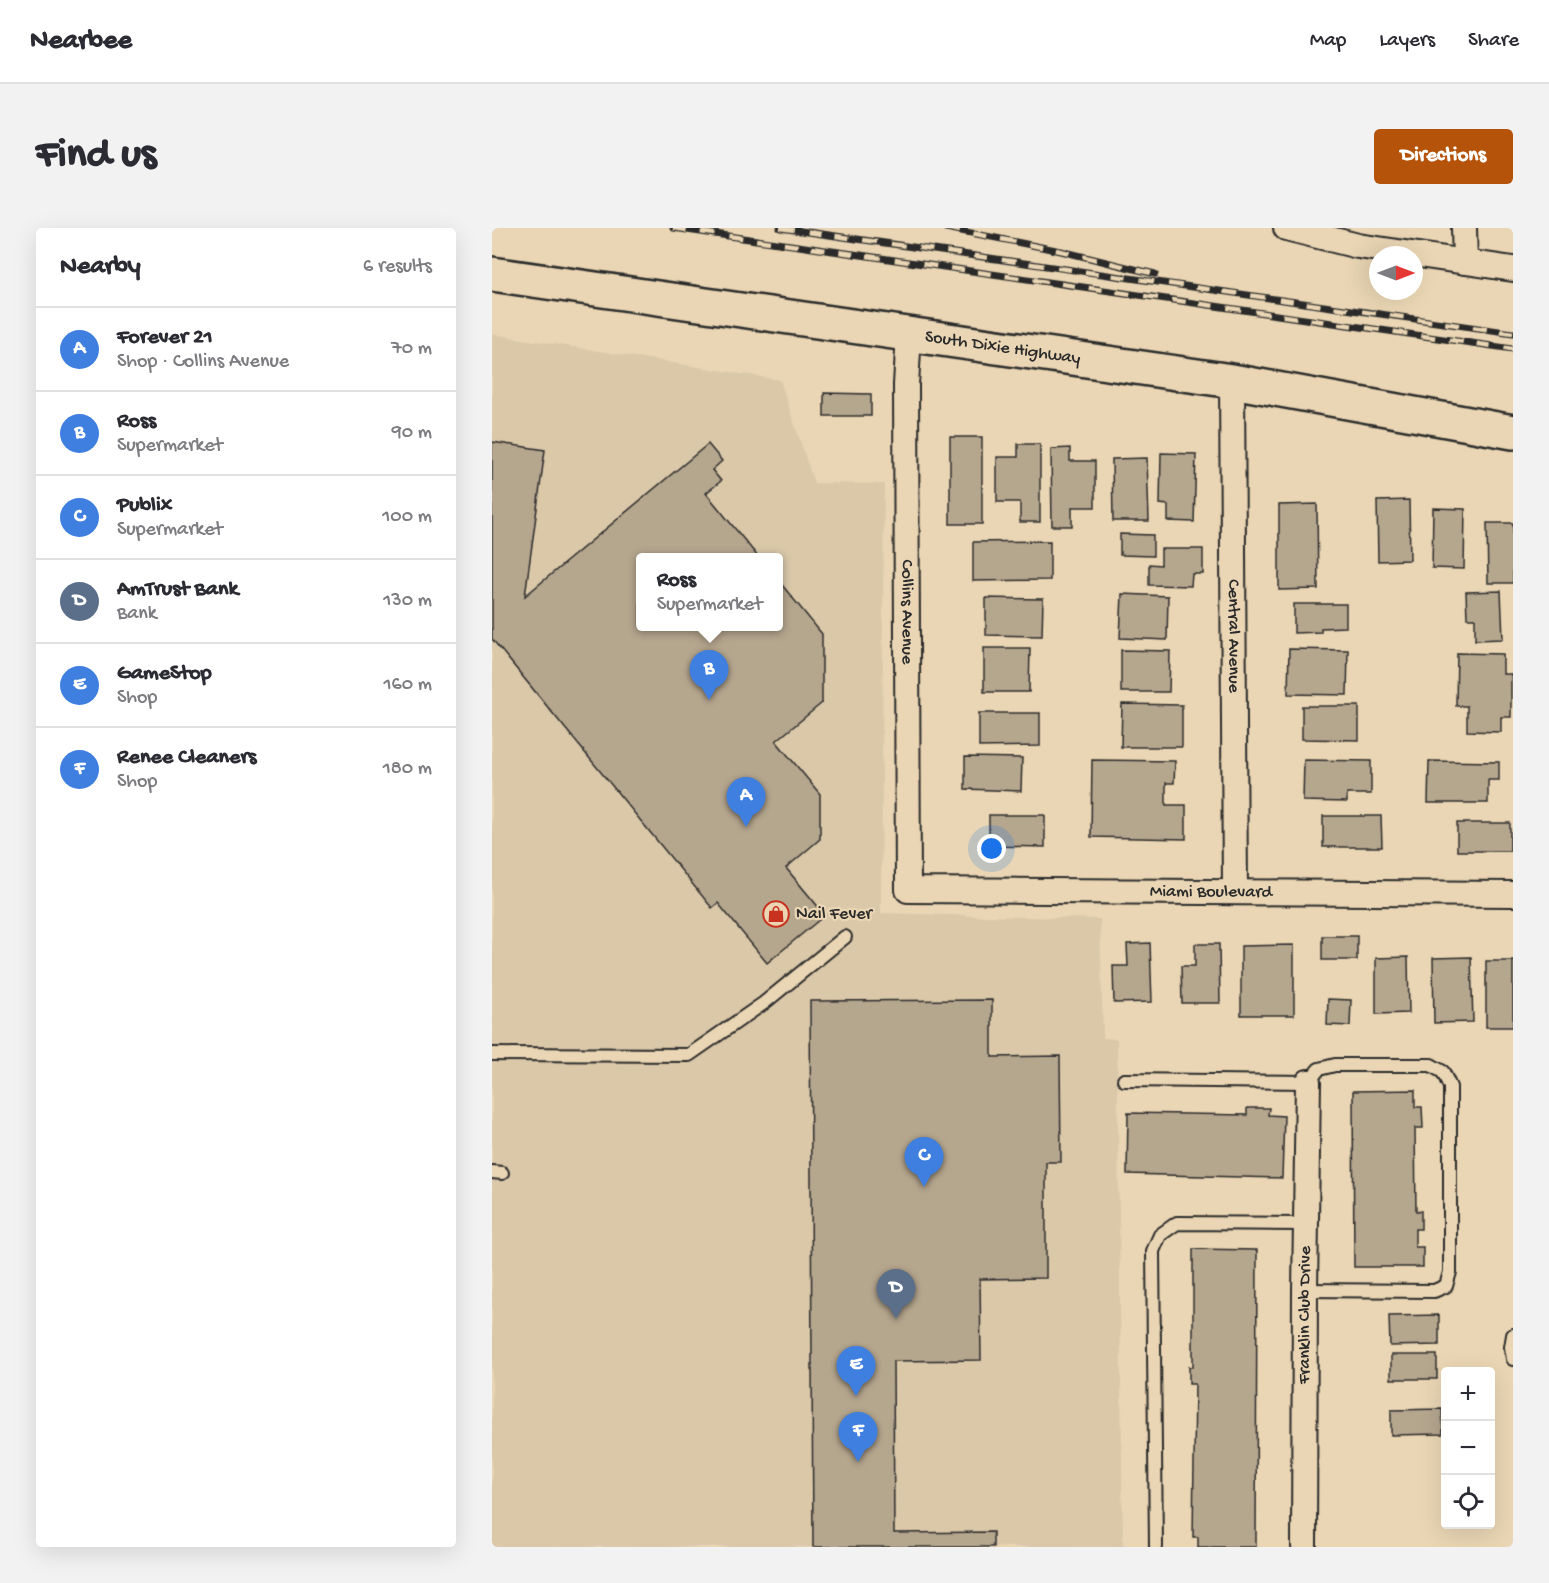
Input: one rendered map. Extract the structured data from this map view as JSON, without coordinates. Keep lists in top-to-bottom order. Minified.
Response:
{"streets":{"street":["South Dixie Highway","Collins Avenue","Central Avenue","Miami Boulevard","Franklin Club Drive"]},"crossings":[["South Dixie Highway","Collins Avenue"],["South Dixie Highway","Central Avenue"],["Collins Avenue","Miami Boulevard"],["Central Avenue","Miami Boulevard"]],"places":{"shop":["Nail Fever"]},"north":"right","page":{"header":"Nearbee","nav":["Map","Layers","Share"],"buttons":"Directions","title":"Find us","heading":["Nearby","6 results"],"list":[{"mark":"A","name":"Forever 21","note":"Shop · Collins Avenue","value":"70 m"},{"mark":"B","name":"Ross","note":"Supermarket","value":"90 m"},{"mark":"C","name":"Publix","note":"Supermarket","value":"100 m"},{"mark":"D","name":"AmTrust Bank","note":"Bank","value":"130 m"},{"mark":"E","name":"GameStop","note":"Shop","value":"160 m"},{"mark":"F","name":"Renee Cleaners","note":"Shop","value":"180 m"}],"popup":["Ross","Supermarket"],"pins":["B","A","C","D","E","F"],"map_buttons":["+","−"]}}
